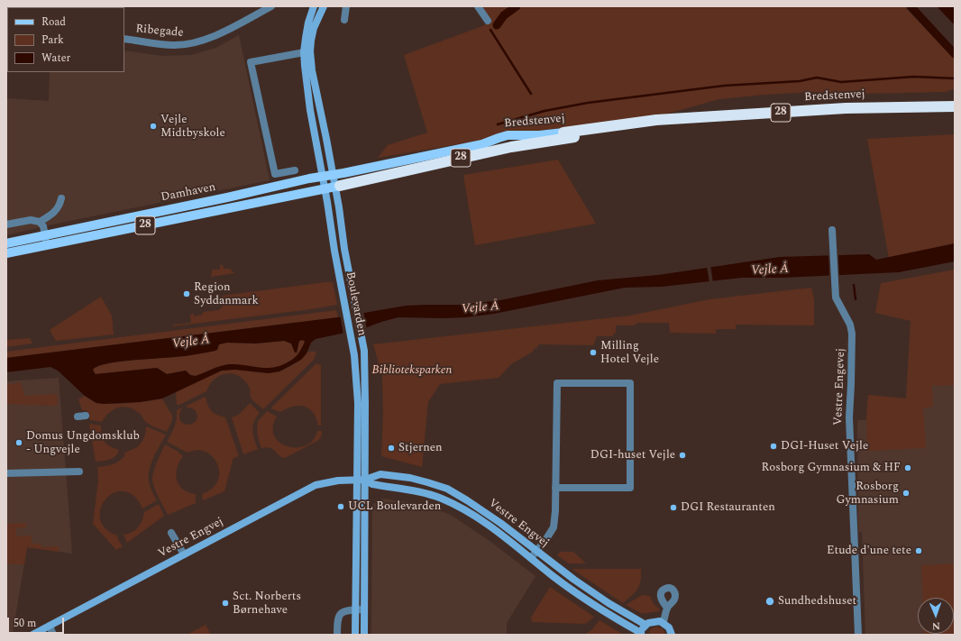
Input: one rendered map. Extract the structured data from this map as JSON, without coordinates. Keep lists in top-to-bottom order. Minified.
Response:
{"streets":{"highway":["Bredstenvej","28"],"main road":["Damhaven","Boulevarden","Vestre Engvej"],"street":["Ribegade","Vestre Engevej"]},"crossings":[["Bredstenvej","Damhaven"],["Bredstenvej","Boulevarden"],["Damhaven","Boulevarden"],["Boulevarden","Vestre Engvej"]],"water":["Vejle Å"],"parks":["Biblioteksparken"],"places":["Vejle Midtbyskole","Region Syddanmark","Milling Hotel Vejle","Domus Ungdomsklub - Ungvejle","DGI-Huset Vejle","Stjernen","DGI-huset Vejle","Rosborg Gymnasium & HF","Rosborg Gymnasium","UCL Boulevarden","DGI Restauranten","Etude d'une tete","Sundhedshuset","Sct. Norberts Børnehave"],"legend":["Road","Park","Water"],"scale_bar":"50 m","north":"bottom"}
